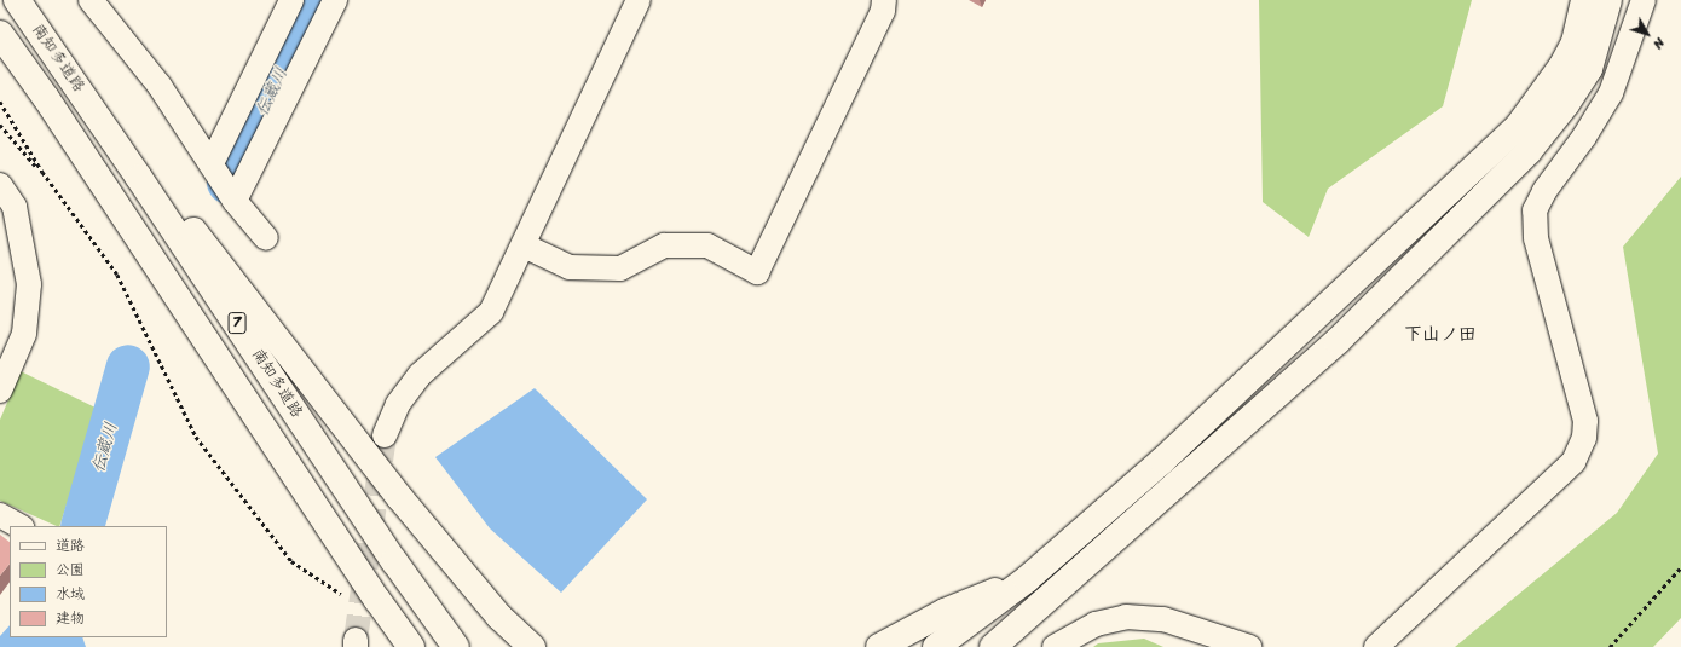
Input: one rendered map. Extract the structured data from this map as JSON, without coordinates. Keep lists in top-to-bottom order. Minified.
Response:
{"streets":{"highway":["南知多道路","7"]},"districts":["下山ノ田"],"water":["伝蔵川"],"legend":["道路","公園","水域","建物"],"north":"bottom right"}
